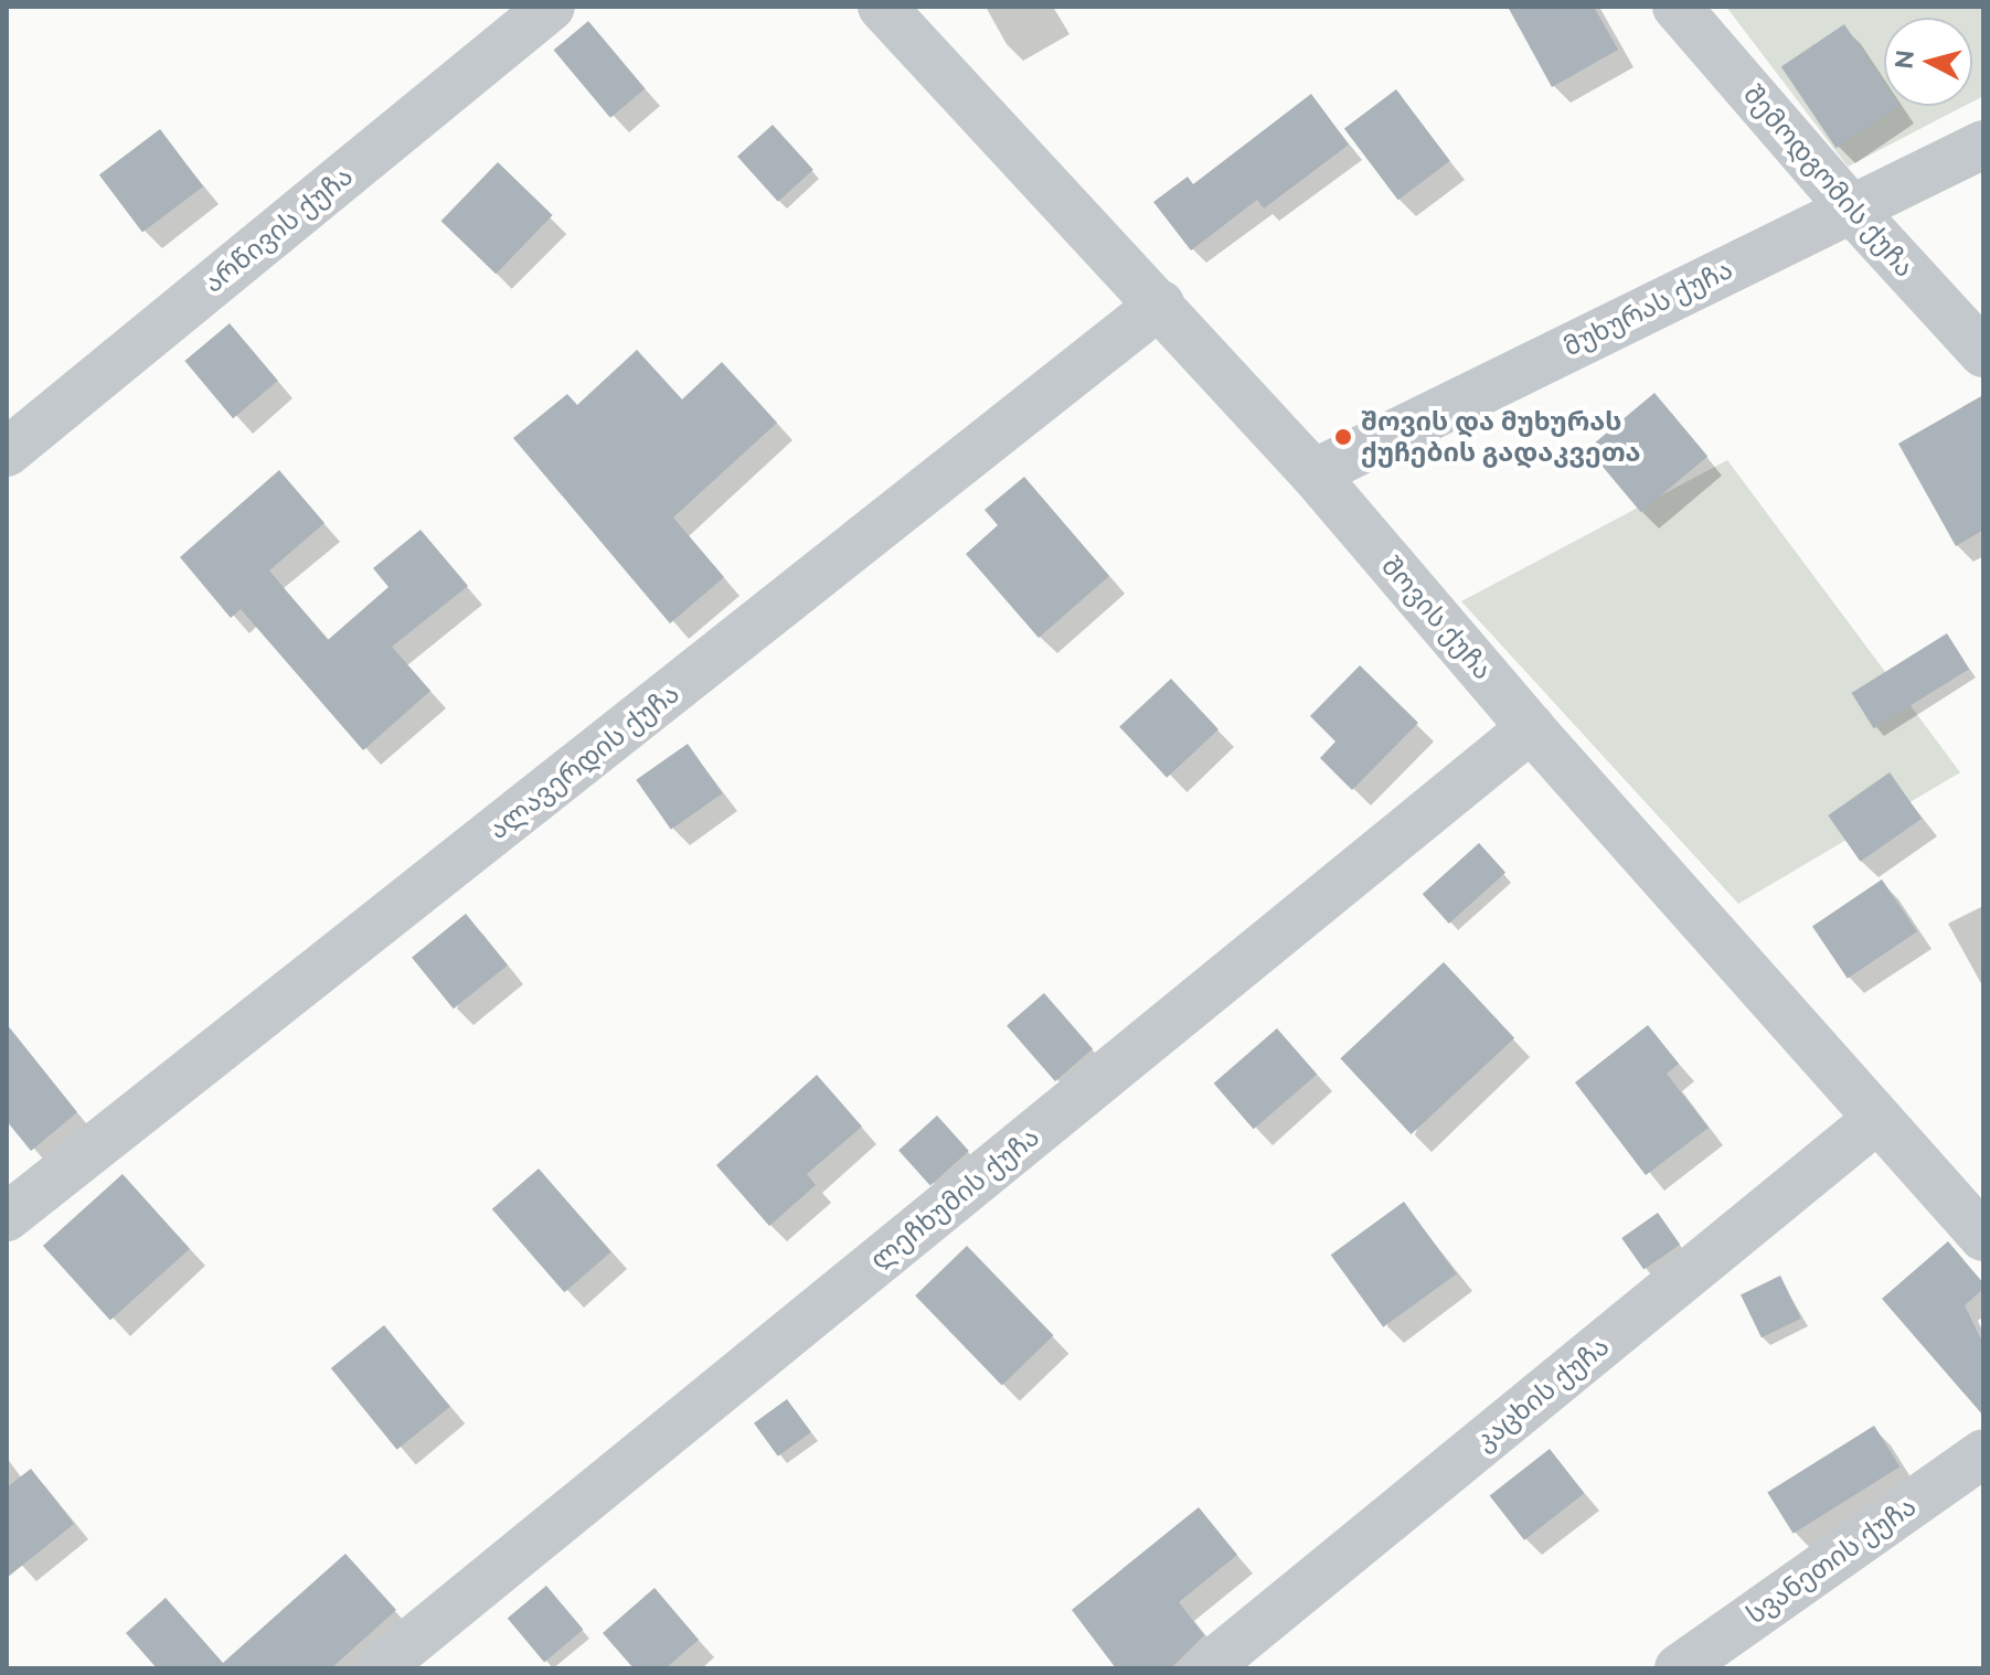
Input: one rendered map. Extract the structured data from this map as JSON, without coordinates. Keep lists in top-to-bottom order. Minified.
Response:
{"streets":{"street":["შემოდგომის ქუჩა","არწივის ქუჩა","მუხურას ქუჩა","შოვის ქუჩა","ალავერდის ქუჩა","ლეჩხუმის ქუჩა","კაცხის ქუჩა","სვანეთის ქუჩა"]},"crossings":[["შემოდგომის ქუჩა","მუხურას ქუჩა"],["მუხურას ქუჩა","შოვის ქუჩა"],["შოვის ქუჩა","ალავერდის ქუჩა"],["შოვის ქუჩა","ლეჩხუმის ქუჩა"],["შოვის ქუჩა","კაცხის ქუჩა"]],"places":["შოვის და მუხურას ქუჩების გადაკვეთა"],"north":"left"}
